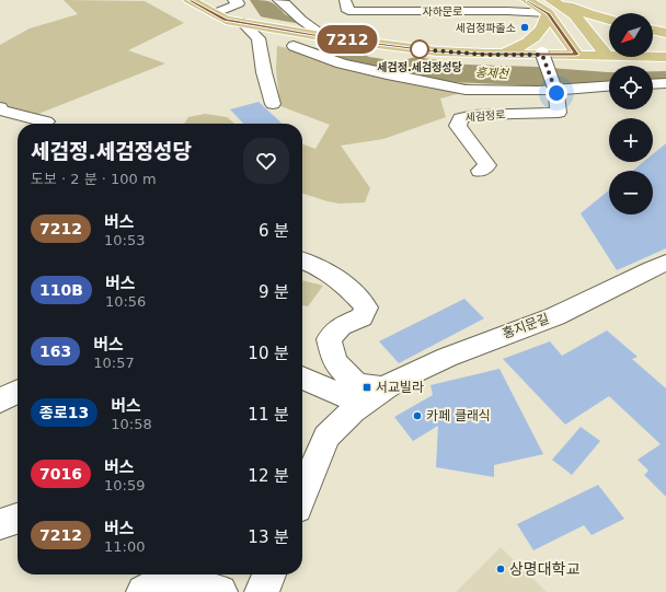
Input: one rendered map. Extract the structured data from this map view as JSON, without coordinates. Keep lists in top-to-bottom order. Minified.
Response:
{"streets":{"main road":["자하문로"],"street":["세검정로","홍지문길"]},"water":["홍제천"],"places":{"other":["세검정파출소","세검정.세검정성당","카페 클래식","상명대학교"],"transit":["서교빌라"]},"lines":["bus line 7212"],"north":"bottom left","page":{"on_map":"7212","map_buttons":["+","−"],"heading":["세검정.세검정성당","도보 · 2 분 · 100 m"],"list":[{"mark":"7212","name":"버스","note":"10:53","value":"6 분"},{"mark":"110B","name":"버스","note":"10:56","value":"9 분"},{"mark":"163","name":"버스","note":"10:57","value":"10 분"},{"mark":"종로13","name":"버스","note":"10:58","value":"11 분"},{"mark":"7016","name":"버스","note":"10:59","value":"12 분"},{"mark":"7212","name":"버스","note":"11:00","value":"13 분"}]}}
